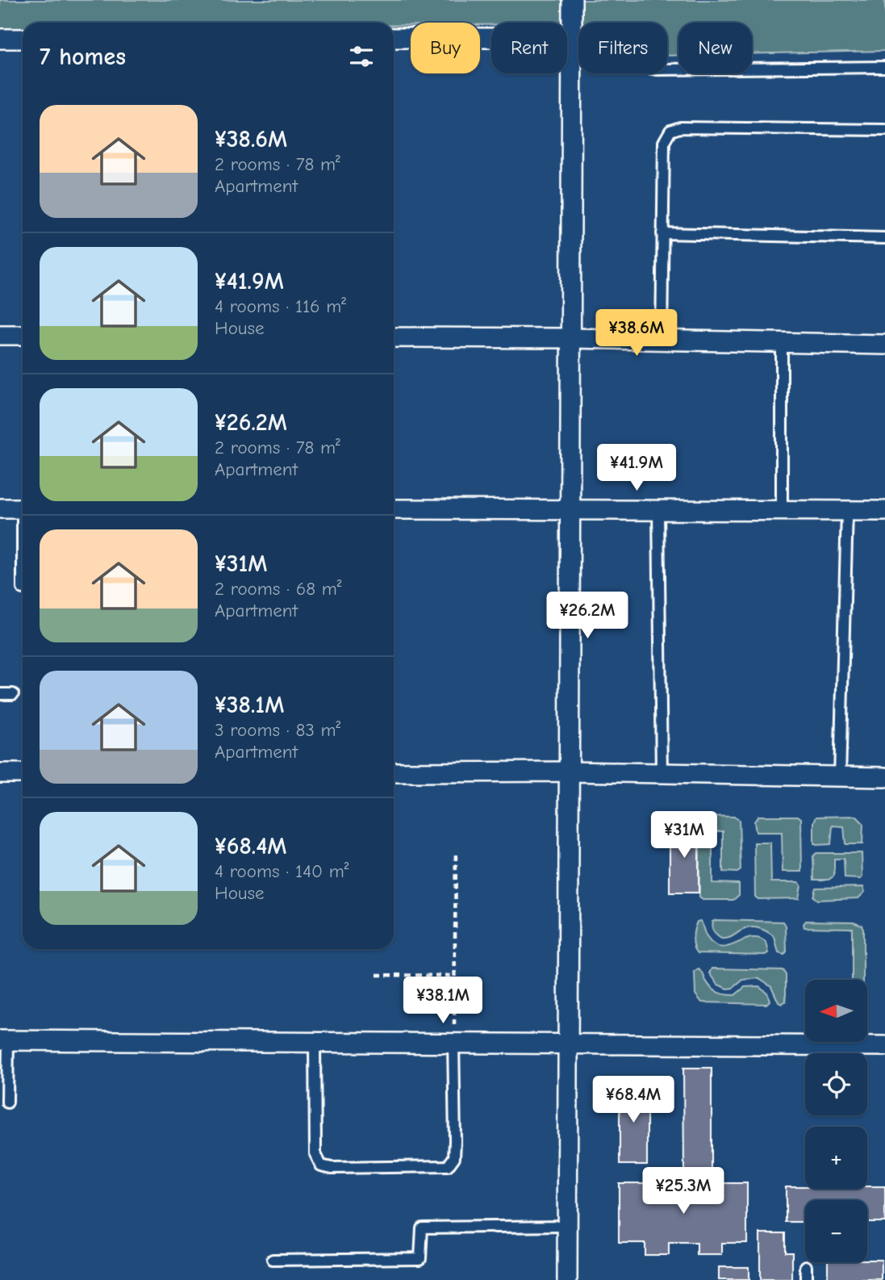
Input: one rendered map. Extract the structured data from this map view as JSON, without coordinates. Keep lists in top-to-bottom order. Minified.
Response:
{"north":"left","page":{"chip":["Buy","Rent","Filters","New"],"heading":"7 homes","list":[{"name":"¥38.6M","note":"2 rooms · 78 m² · Apartment"},{"name":"¥41.9M","note":"4 rooms · 116 m² · House"},{"name":"¥26.2M","note":"2 rooms · 78 m² · Apartment"},{"name":"¥31M","note":"2 rooms · 68 m² · Apartment"},{"name":"¥38.1M","note":"3 rooms · 83 m² · Apartment"},{"name":"¥68.4M","note":"4 rooms · 140 m² · House"}],"price":["¥38.6M","¥41.9M","¥26.2M","¥31M","¥38.1M","¥68.4M","¥25.3M"],"map_buttons":["+","−"]}}
